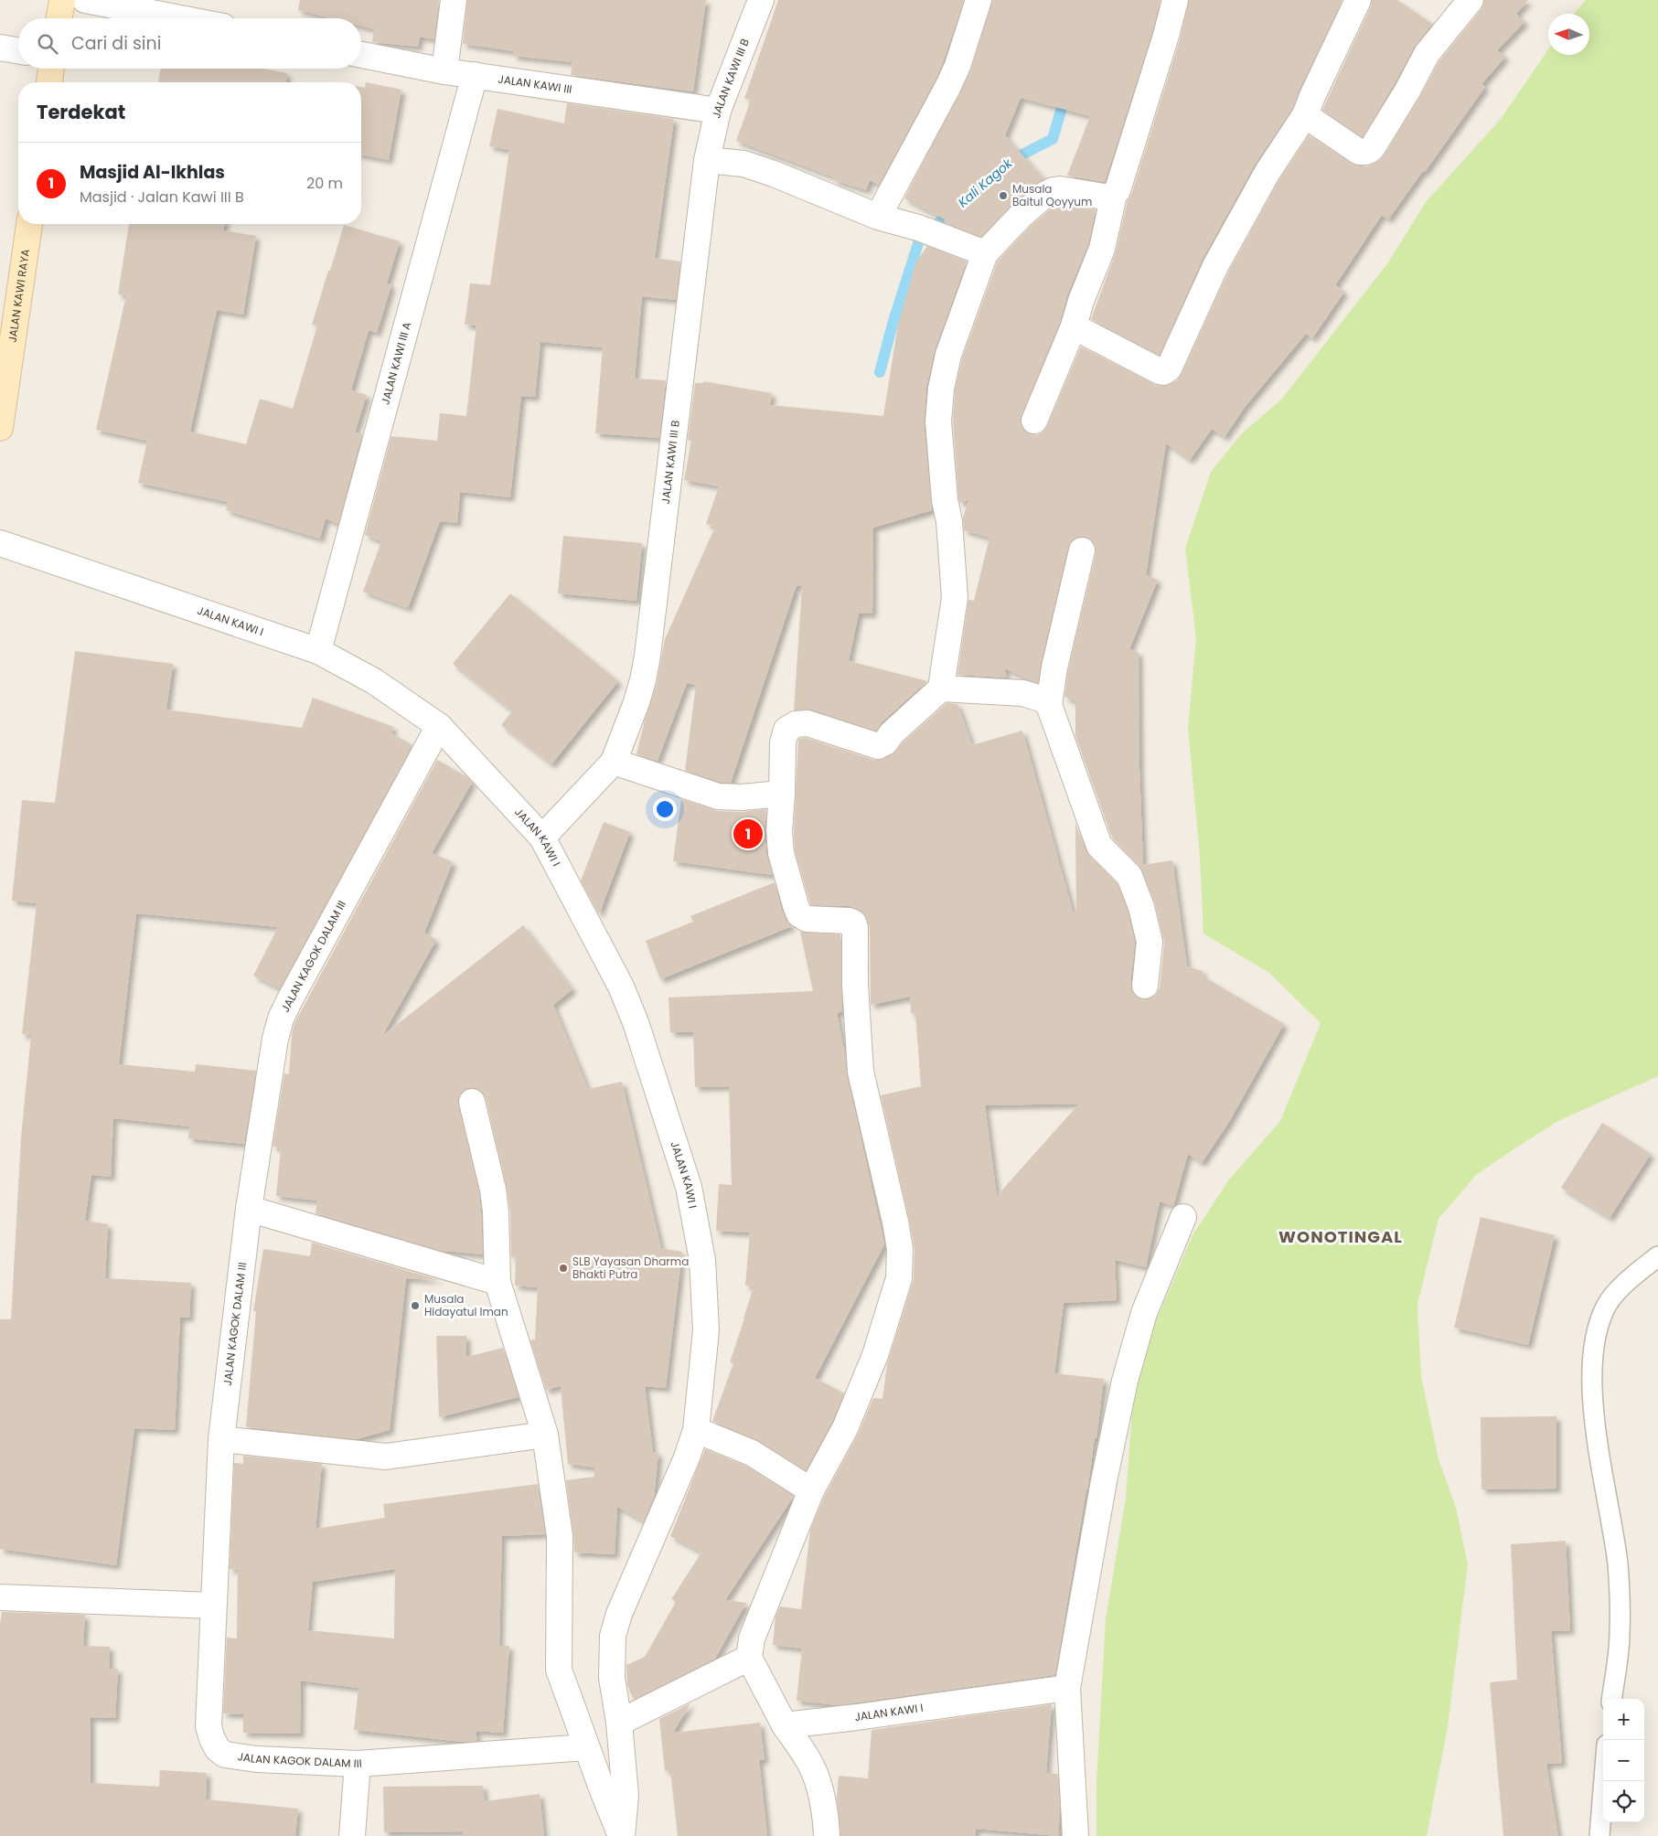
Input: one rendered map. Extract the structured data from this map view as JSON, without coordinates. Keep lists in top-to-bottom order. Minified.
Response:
{"streets":{"main road":["JALAN KAWI RAYA"],"street":["JALAN KAWI III B","JALAN KAWI III","JALAN KAWI III A","JALAN KAWI I","JALAN KAGOK DALAM III"]},"crossings":[["JALAN KAWI III B","JALAN KAWI III"],["JALAN KAWI III B","JALAN KAWI I"],["JALAN KAWI III","JALAN KAWI III A"],["JALAN KAWI III A","JALAN KAWI I"],["JALAN KAWI I","JALAN KAGOK DALAM III"]],"districts":["WONOTINGAL"],"water":["Kali Kagok"],"places":["Musala Baitul Qoyyum","SLB Yayasan Dharma Bhakti Putra","Musala Hidayatul Iman"],"north":"left","page":{"search":"Cari di sini","heading":"Terdekat","list":[{"mark":"1","name":"Masjid Al-Ikhlas","note":"Masjid · Jalan Kawi III B","value":"20 m"}],"pins":"1","map_buttons":["+","−"]}}
